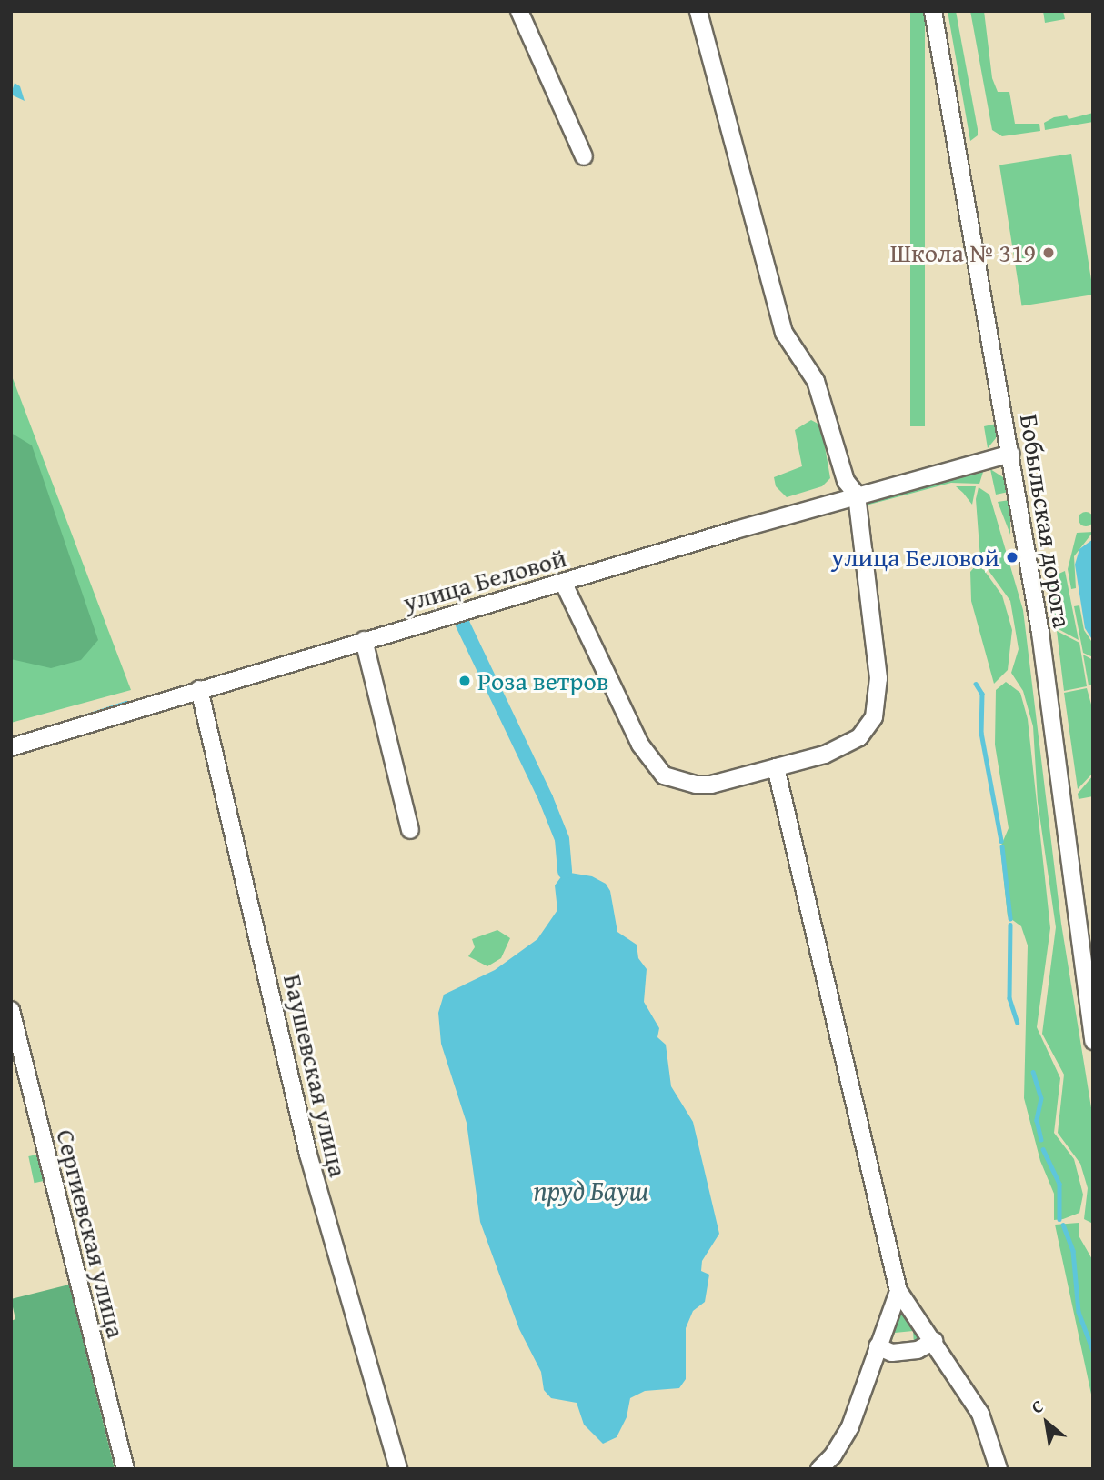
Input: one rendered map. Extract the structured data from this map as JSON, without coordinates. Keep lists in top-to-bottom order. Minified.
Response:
{"streets":{"street":["Бобыльская дорога","улица Беловой","Баушевская улица","Сергиевская улица"]},"crossings":[["Бобыльская дорога","улица Беловой"],["улица Беловой","Баушевская улица"]],"water":["пруд Бауш"],"places":["Школа № 319","улица Беловой","Роза ветров"],"north":"top left"}
